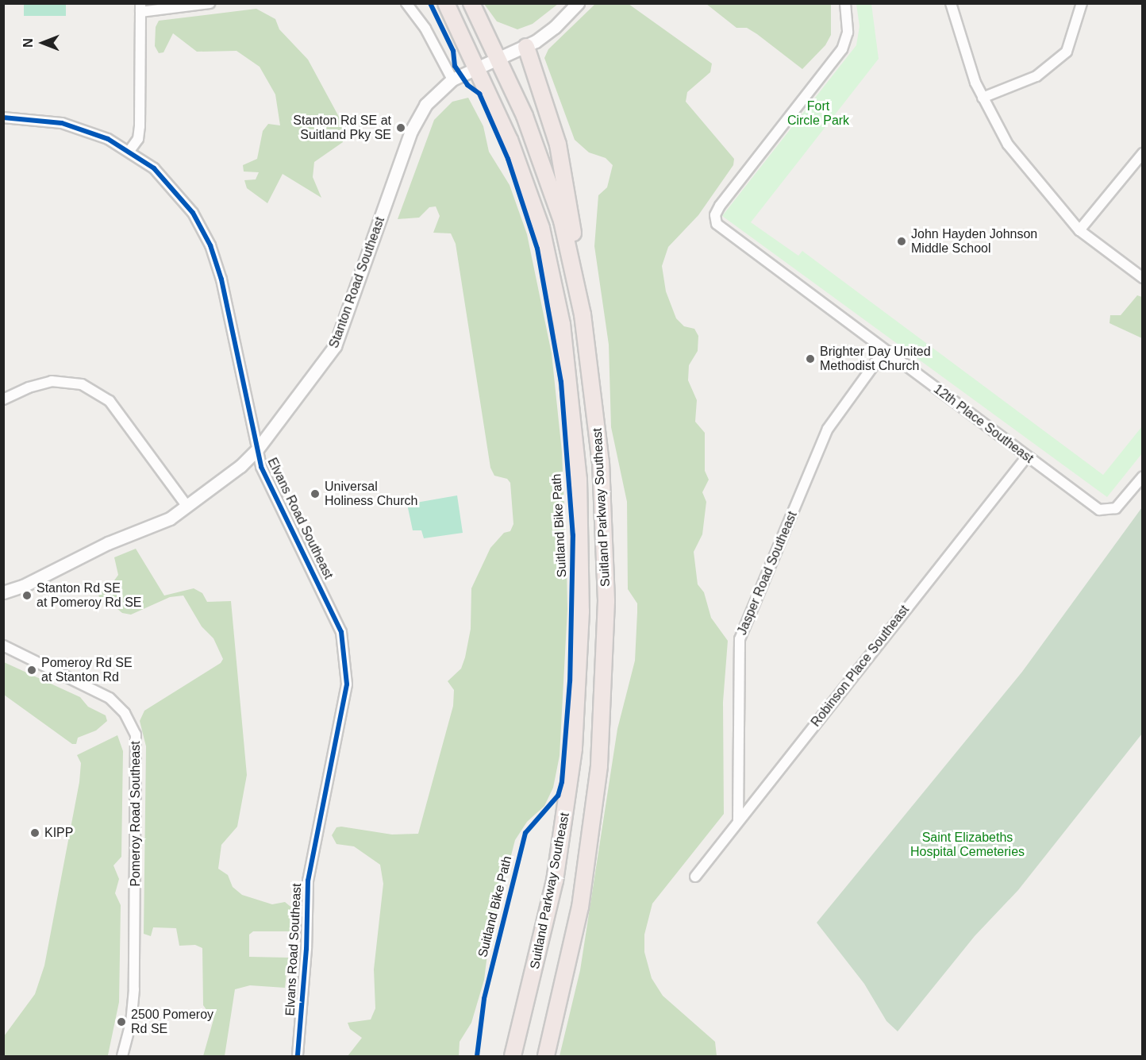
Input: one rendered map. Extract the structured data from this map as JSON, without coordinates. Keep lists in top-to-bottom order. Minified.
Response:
{"streets":{"highway":["Suitland Parkway Southeast"],"street":["Stanton Road Southeast","12th Place Southeast","Elvans Road Southeast","Jasper Road Southeast","Robinson Place Southeast","Pomeroy Road Southeast"],"cycle path":["Suitland Bike Path"]},"crossings":[["Stanton Road Southeast","Suitland Parkway Southeast"],["Stanton Road Southeast","Elvans Road Southeast"],["12th Place Southeast","Jasper Road Southeast"],["12th Place Southeast","Robinson Place Southeast"],["Jasper Road Southeast","Robinson Place Southeast"]],"parks":["Fort Circle Park","Saint Elizabeths Hospital Cemeteries"],"places":["Stanton Rd SE at Suitland Pky SE","John Hayden Johnson Middle School","Brighter Day United Methodist Church","Universal Holiness Church","Stanton Rd SE at Pomeroy Rd SE","Pomeroy Rd SE at Stanton Rd","KIPP","2500 Pomeroy Rd SE"],"north":"left"}
